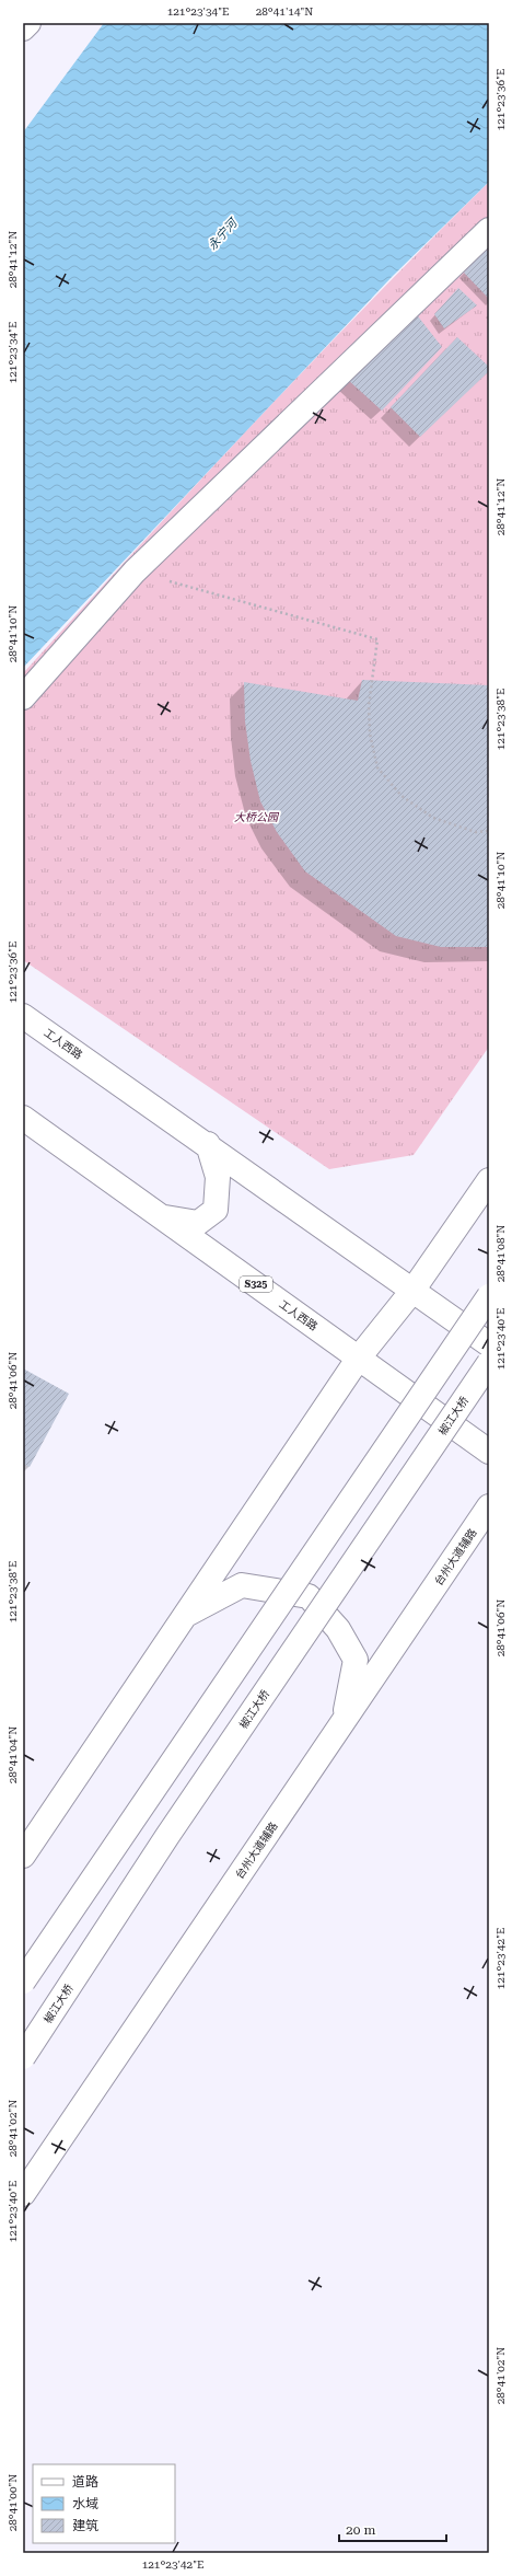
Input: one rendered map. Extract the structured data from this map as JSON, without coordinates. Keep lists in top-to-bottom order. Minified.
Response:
{"streets":{"main road":["工人西路","S325","椒江大桥","台州大道辅路"]},"water":["永宁河"],"parks":["大桥公园"],"legend":["道路","水域","建筑"],"scale_bar":"20 m","coordinates":["121°23'34\"E","28°41'14\"N","121°23'36\"E","28°41'12\"N","28°41'10\"N","121°23'38\"E","28°41'08\"N","121°23'40\"E","28°41'06\"N","28°41'04\"N","121°23'42\"E","28°41'02\"N","28°41'00\"N"]}
